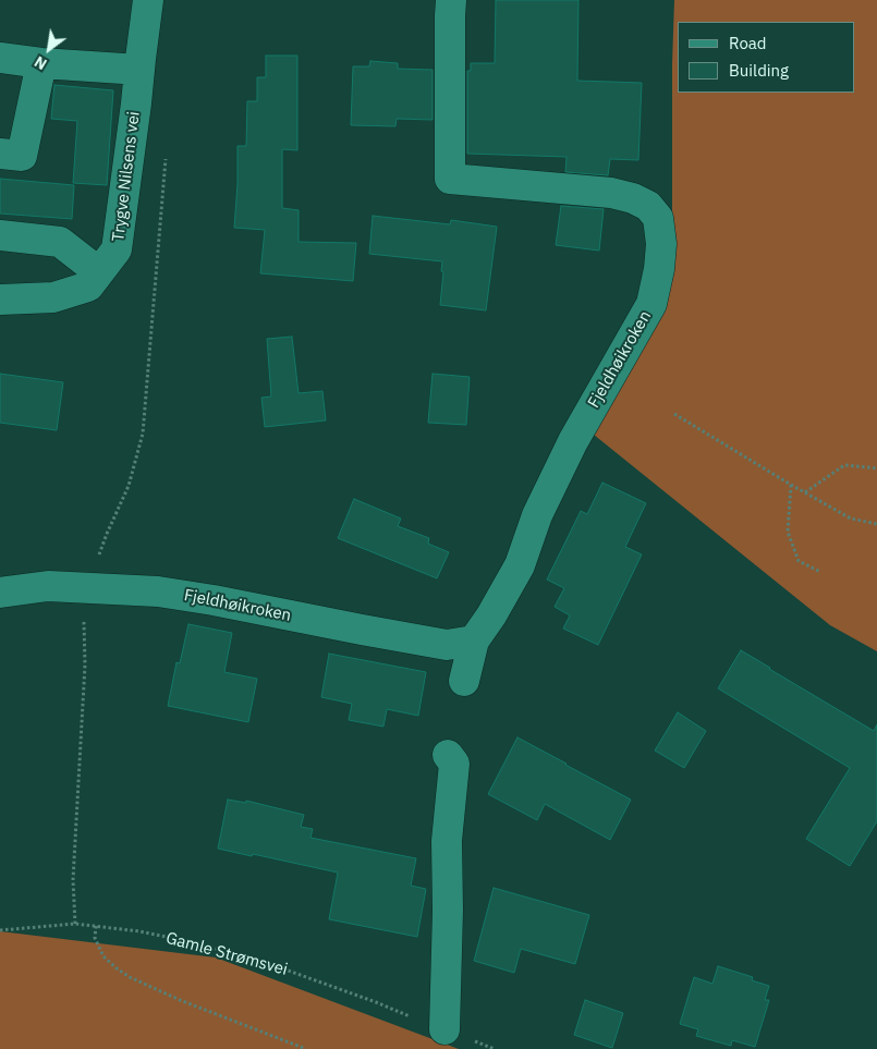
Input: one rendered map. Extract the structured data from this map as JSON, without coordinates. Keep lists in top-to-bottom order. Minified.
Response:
{"streets":{"lane":["Trygve Nilsens vei","Fjeldhøikroken"],"path":["Gamle Strømsvei"]},"legend":["Road","Building"],"north":"bottom left"}
